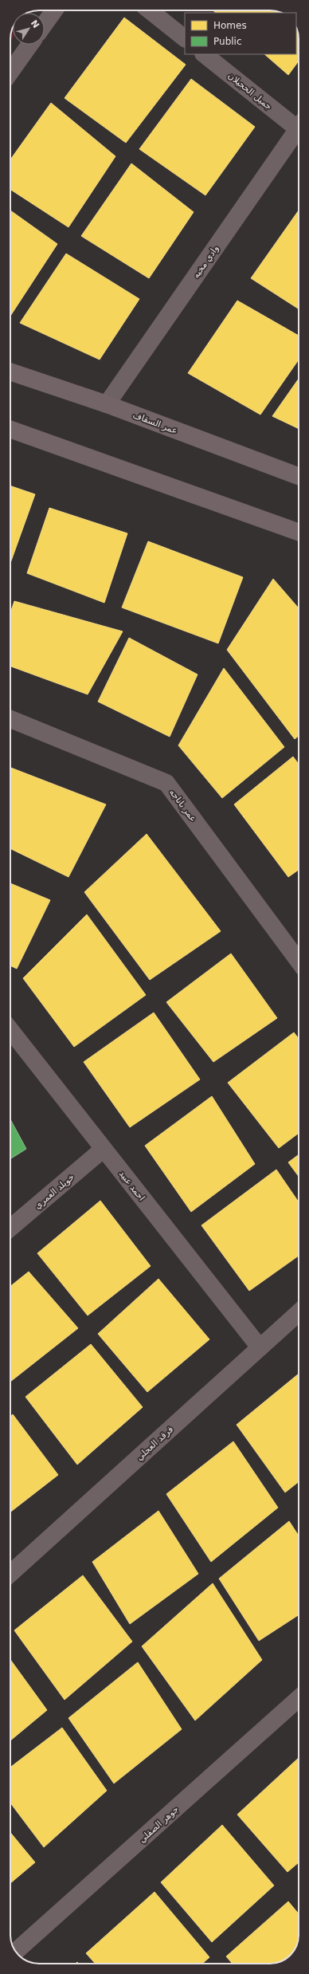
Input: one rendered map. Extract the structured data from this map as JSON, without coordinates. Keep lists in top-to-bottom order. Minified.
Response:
{"streets":{"street":["جميل الحجيلان","وادي مخيه","عمر السقاف","عمر باناجه","احمد عبيد","خويلد العمري","فرقد العجلي","جوهر الصقلي"]},"crossings":[["وادي مخيه","عمر السقاف"],["احمد عبيد","خويلد العمري"],["احمد عبيد","فرقد العجلي"]],"legend":["Homes","Public"],"north":"top right"}
